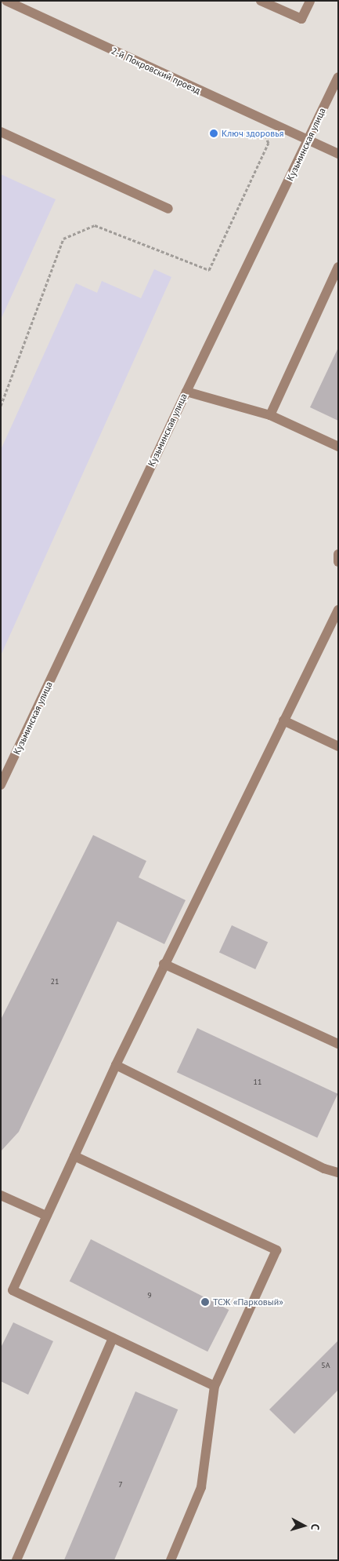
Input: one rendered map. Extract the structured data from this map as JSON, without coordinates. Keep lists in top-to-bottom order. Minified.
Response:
{"streets":{"street":["2-й Покровский проезд","Кузьминская улица"]},"crossings":[["2-й Покровский проезд","Кузьминская улица"]],"places":["Ключ здоровья","ТСЖ «Парковый»"],"house_numbers":["21","11","9","5А","7"],"north":"right"}
